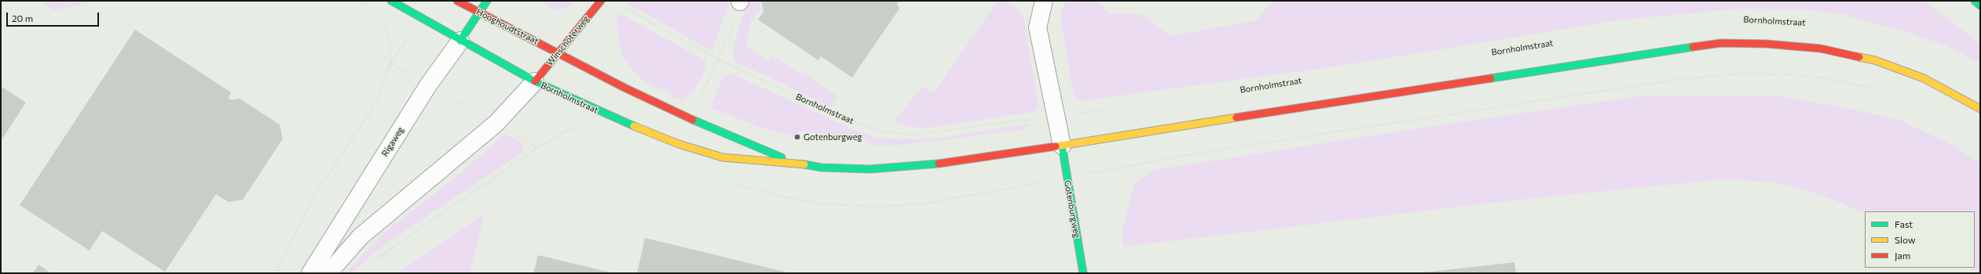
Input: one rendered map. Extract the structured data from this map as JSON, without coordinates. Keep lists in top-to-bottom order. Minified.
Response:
{"streets":{"main road":["Bornholmstraat","Hooghoudtstraat","Winschoterweg","Rigaweg","Gotenburgweg"]},"crossings":[["Bornholmstraat","Hooghoudtstraat"],["Bornholmstraat","Winschoterweg"],["Bornholmstraat","Rigaweg"],["Bornholmstraat","Gotenburgweg"],["Hooghoudtstraat","Winschoterweg"],["Hooghoudtstraat","Rigaweg"]],"places":["Gotenburgweg"],"legend":["Fast","Slow","Jam"],"scale_bar":"20 m"}
